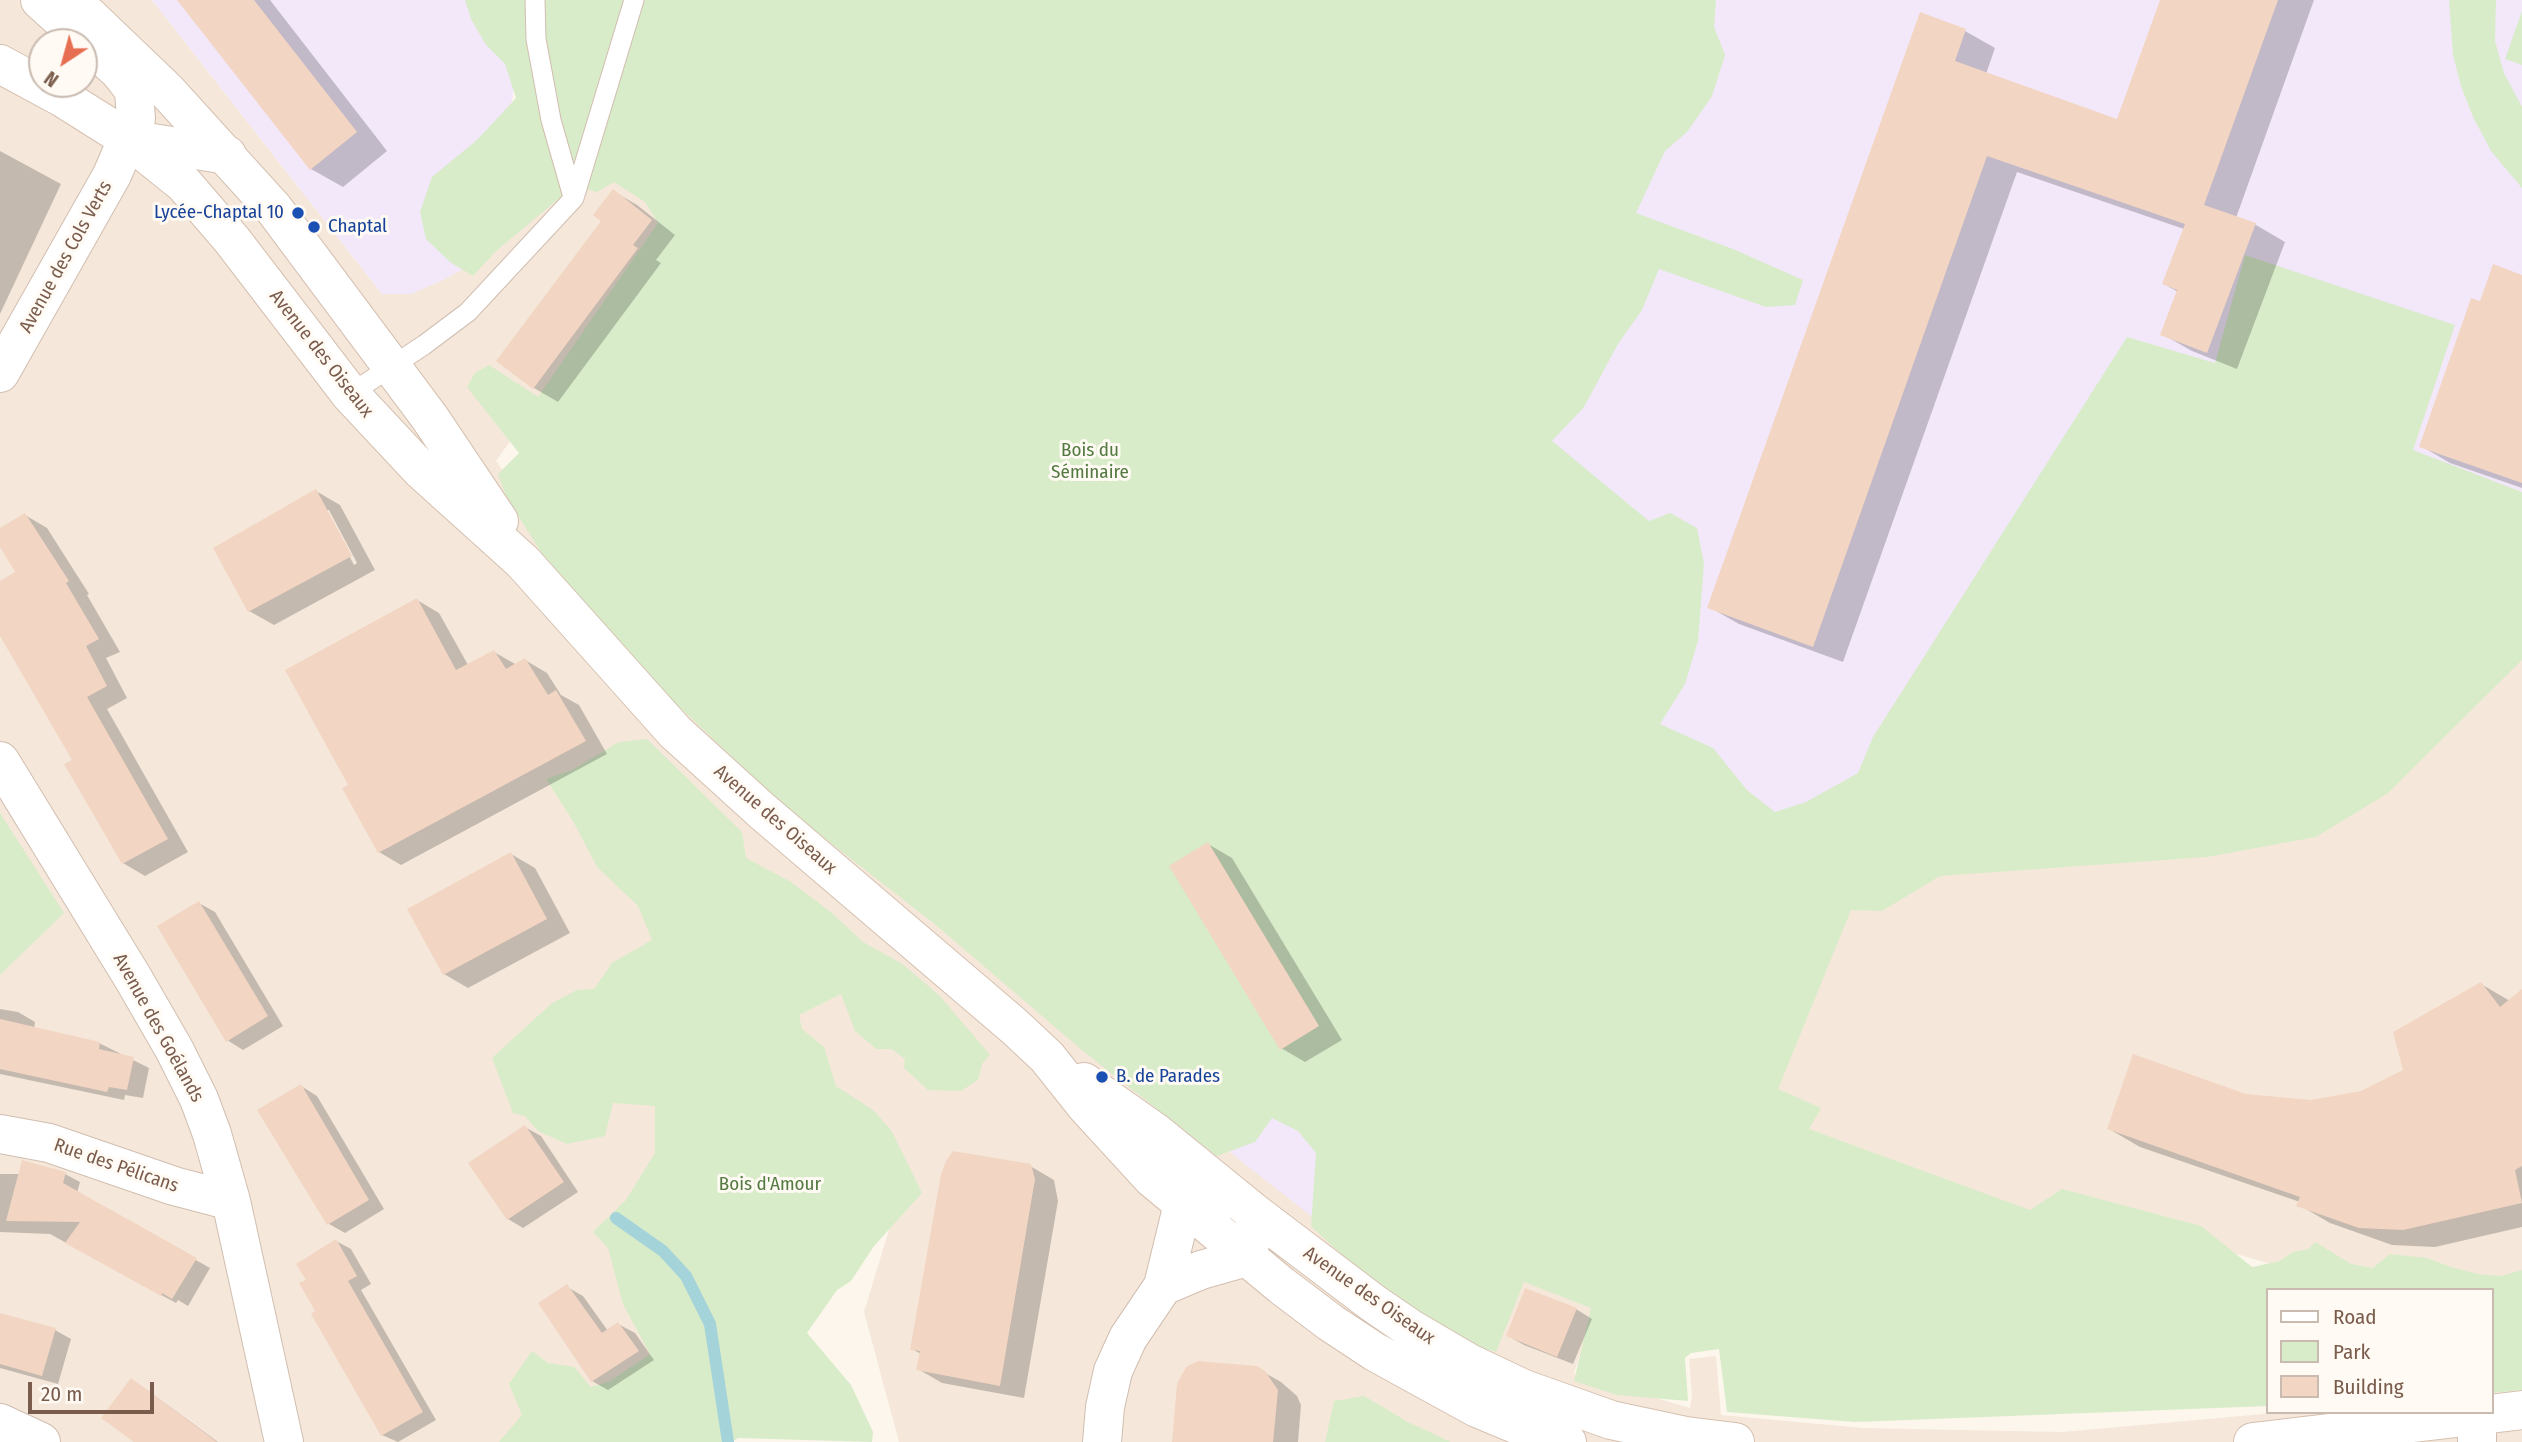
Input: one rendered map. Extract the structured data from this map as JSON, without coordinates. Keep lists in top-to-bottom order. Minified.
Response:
{"streets":{"main road":["Avenue des Cols Verts","Avenue des Oiseaux","Avenue des Goélands","Rue des Pélicans"]},"crossings":[["Avenue des Cols Verts","Avenue des Oiseaux"],["Avenue des Goélands","Rue des Pélicans"]],"parks":["Bois du Séminaire","Bois d'Amour"],"places":["Lycée-Chaptal 10","Chaptal","B. de Parades"],"legend":["Road","Park","Building"],"scale_bar":"20 m","north":"bottom left"}
